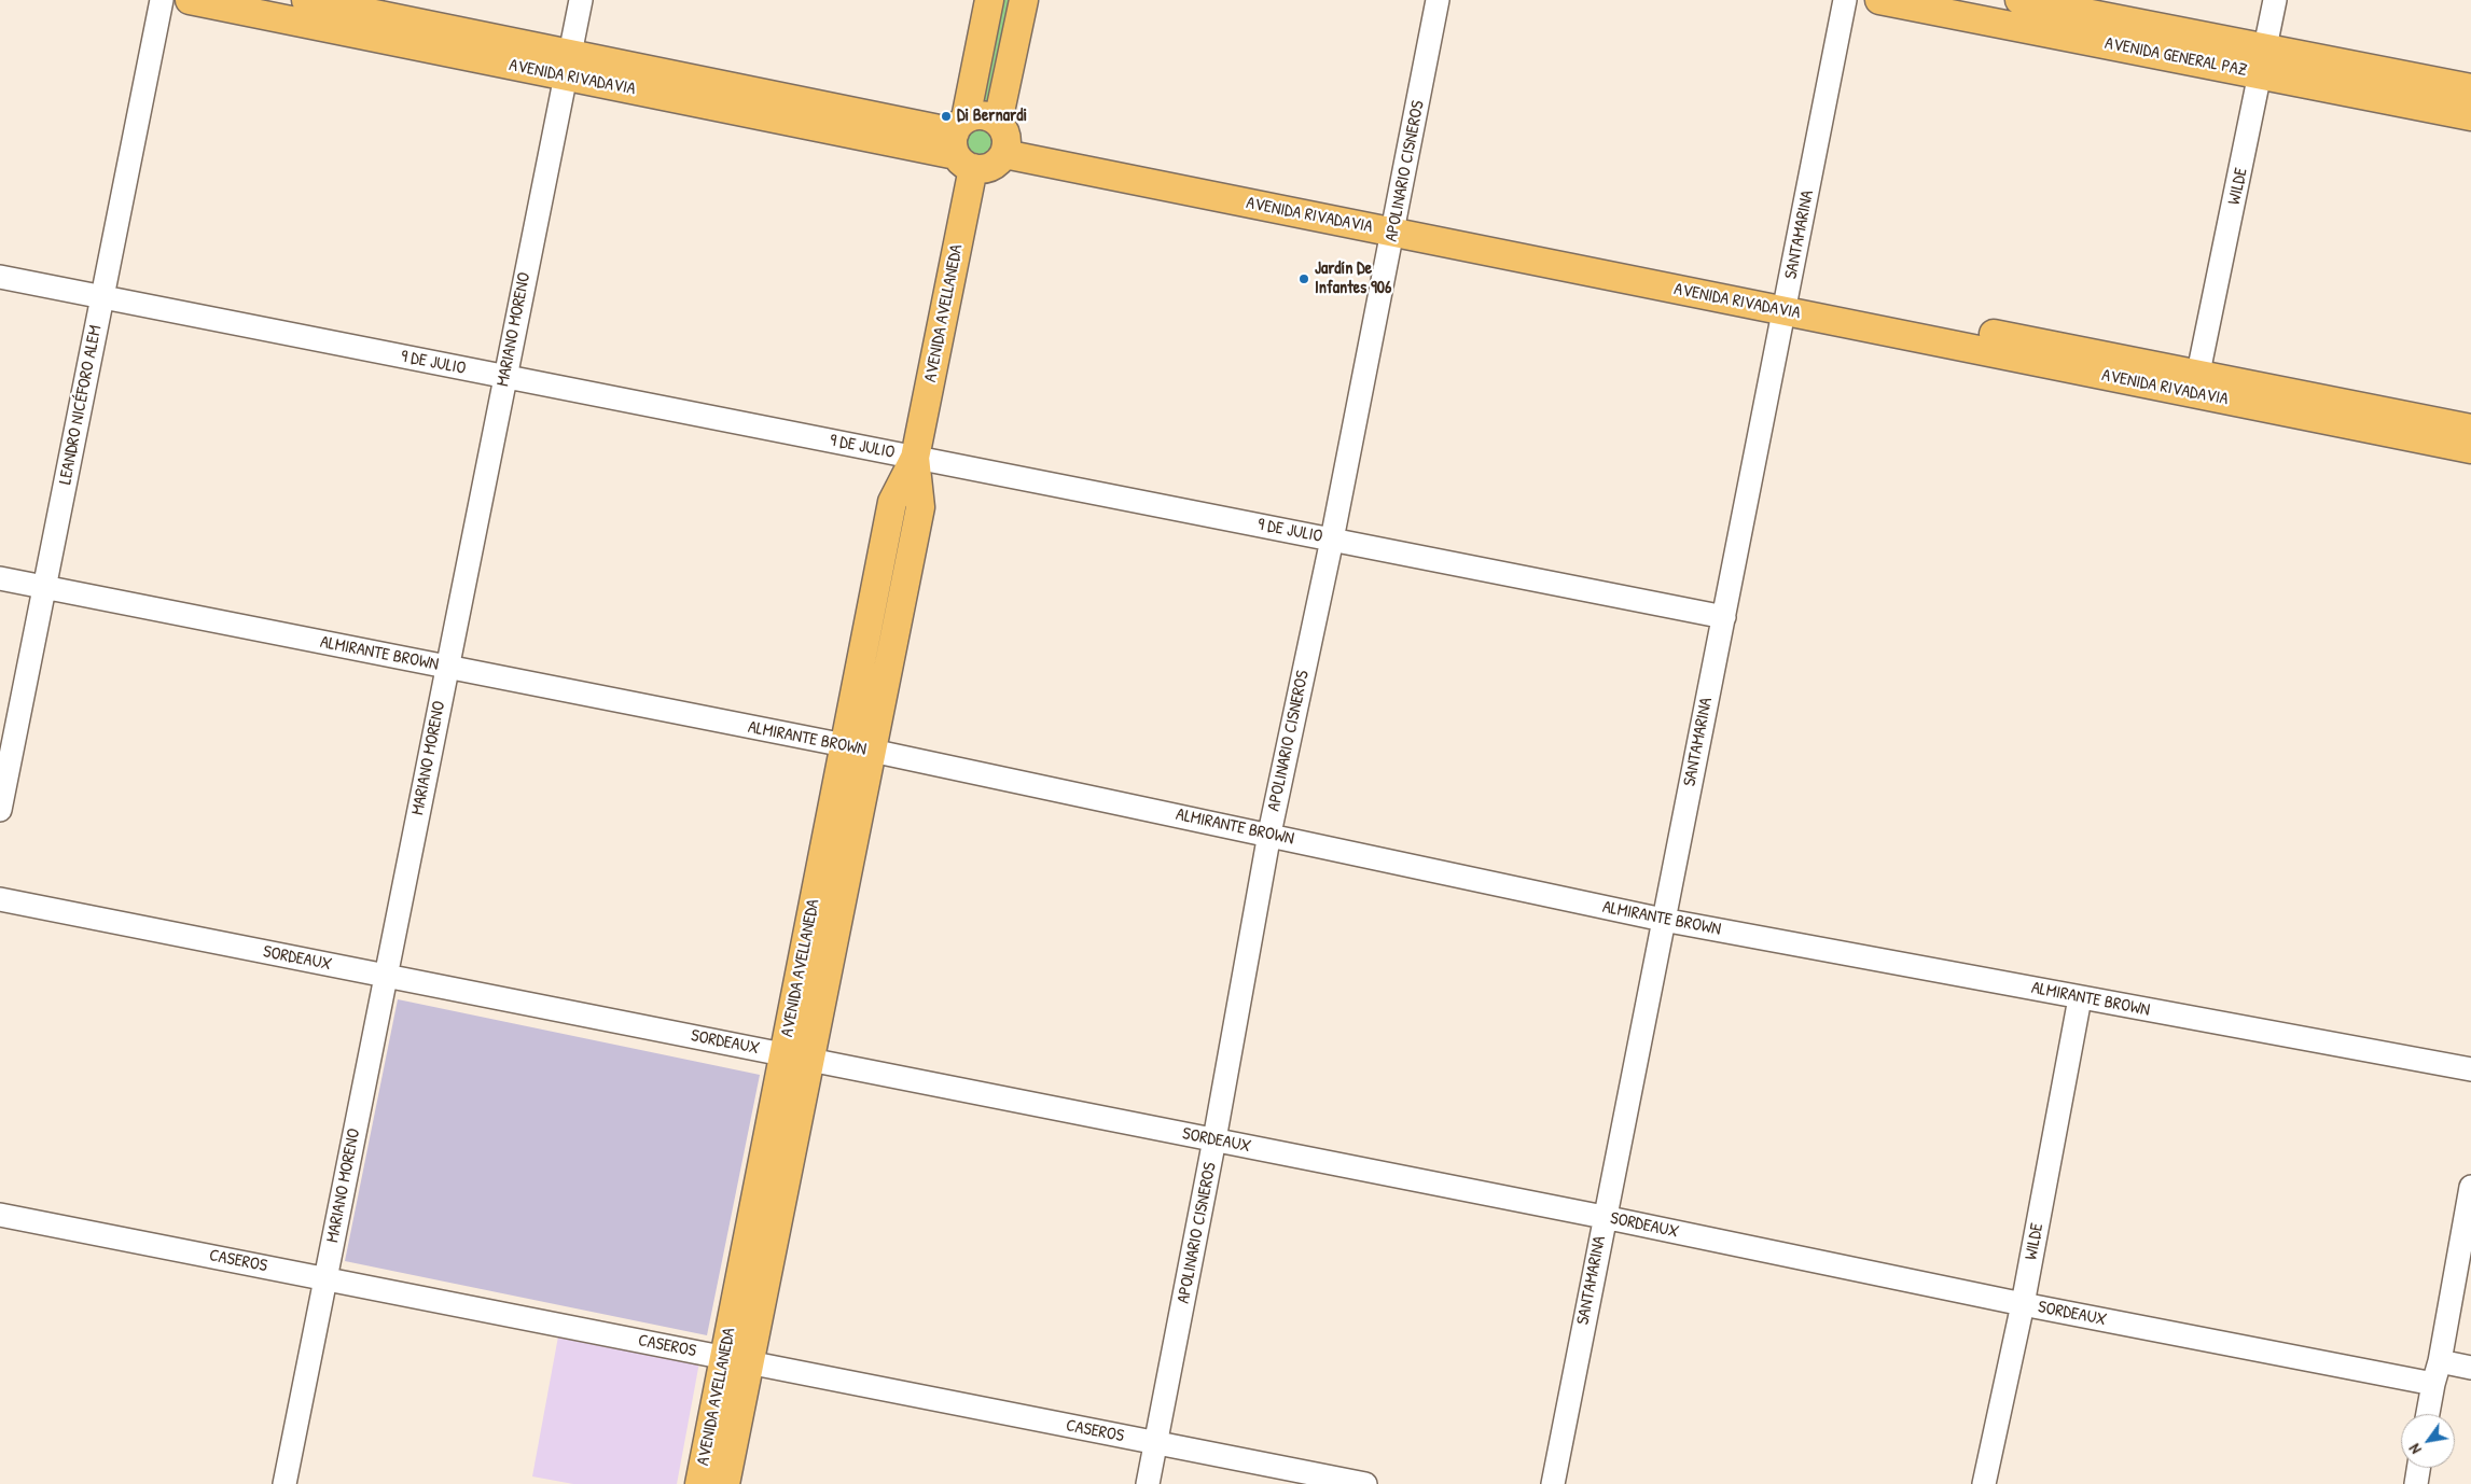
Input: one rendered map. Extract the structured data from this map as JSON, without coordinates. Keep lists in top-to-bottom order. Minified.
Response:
{"streets":{"main road":["AVENIDA GENERAL PAZ","AVENIDA RIVADAVIA","AVENIDA AVELLANEDA"],"street":["APOLINARIO CISNEROS","WILDE","SANTAMARINA","MARIANO MORENO","9 DE JULIO","LEANDRO NICÉFORO ALEM","ALMIRANTE BROWN","SORDEAUX","CASEROS"]},"crossings":[["AVENIDA GENERAL PAZ","WILDE"],["AVENIDA RIVADAVIA","APOLINARIO CISNEROS"],["AVENIDA RIVADAVIA","WILDE"],["AVENIDA RIVADAVIA","SANTAMARINA"],["AVENIDA RIVADAVIA","AVENIDA AVELLANEDA"],["AVENIDA RIVADAVIA","MARIANO MORENO"],["APOLINARIO CISNEROS","9 DE JULIO"],["APOLINARIO CISNEROS","ALMIRANTE BROWN"],["APOLINARIO CISNEROS","SORDEAUX"],["APOLINARIO CISNEROS","CASEROS"],["WILDE","ALMIRANTE BROWN"],["WILDE","SORDEAUX"],["SANTAMARINA","9 DE JULIO"],["SANTAMARINA","ALMIRANTE BROWN"],["SANTAMARINA","SORDEAUX"],["AVENIDA AVELLANEDA","9 DE JULIO"],["AVENIDA AVELLANEDA","ALMIRANTE BROWN"],["AVENIDA AVELLANEDA","SORDEAUX"],["AVENIDA AVELLANEDA","CASEROS"],["MARIANO MORENO","9 DE JULIO"],["MARIANO MORENO","ALMIRANTE BROWN"],["MARIANO MORENO","SORDEAUX"],["MARIANO MORENO","CASEROS"],["9 DE JULIO","LEANDRO NICÉFORO ALEM"],["LEANDRO NICÉFORO ALEM","ALMIRANTE BROWN"]],"places":["Di Bernardi","Jardín De Infantes 906"],"north":"bottom left"}
